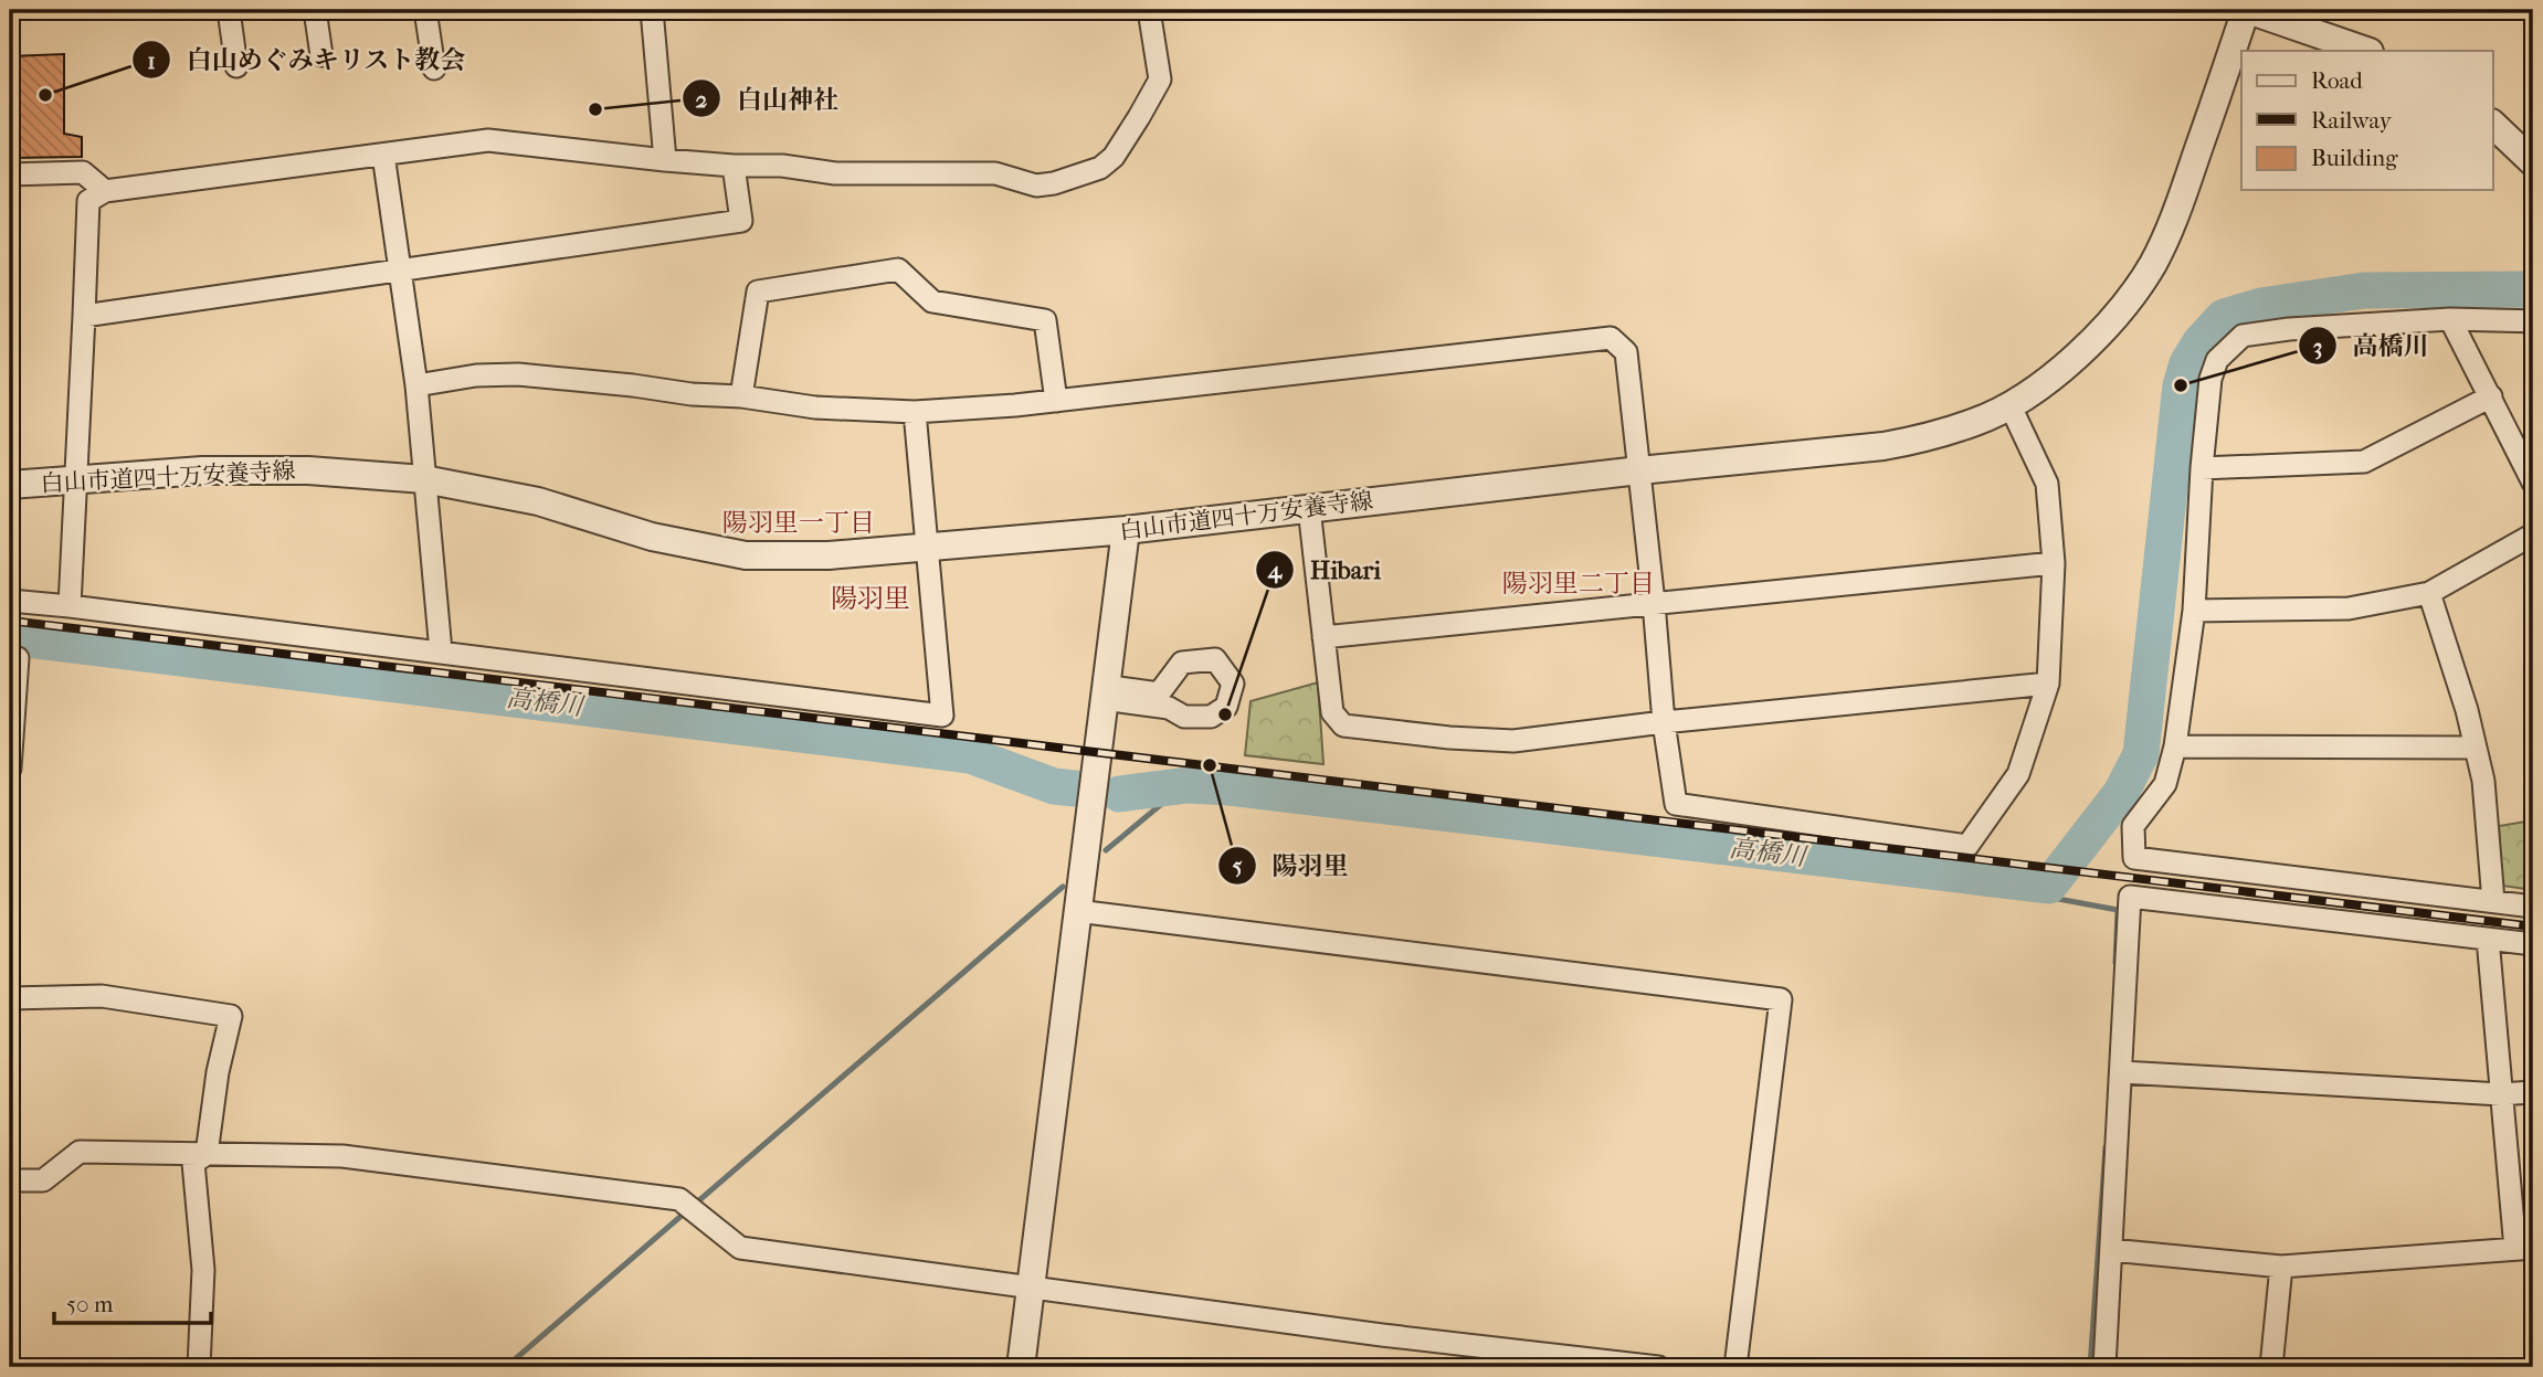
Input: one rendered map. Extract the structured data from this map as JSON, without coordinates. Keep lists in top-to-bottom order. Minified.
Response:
{"streets":{"street":["白山市道四十万安養寺線"]},"districts":["陽羽里一丁目","陽羽里二丁目","陽羽里"],"water":["高橋川"],"places":["白山めぐみキリスト教会","白山神社","高橋川","Hibari","陽羽里"],"legend":["Road","Railway","Building"],"scale_bar":"50 m"}
